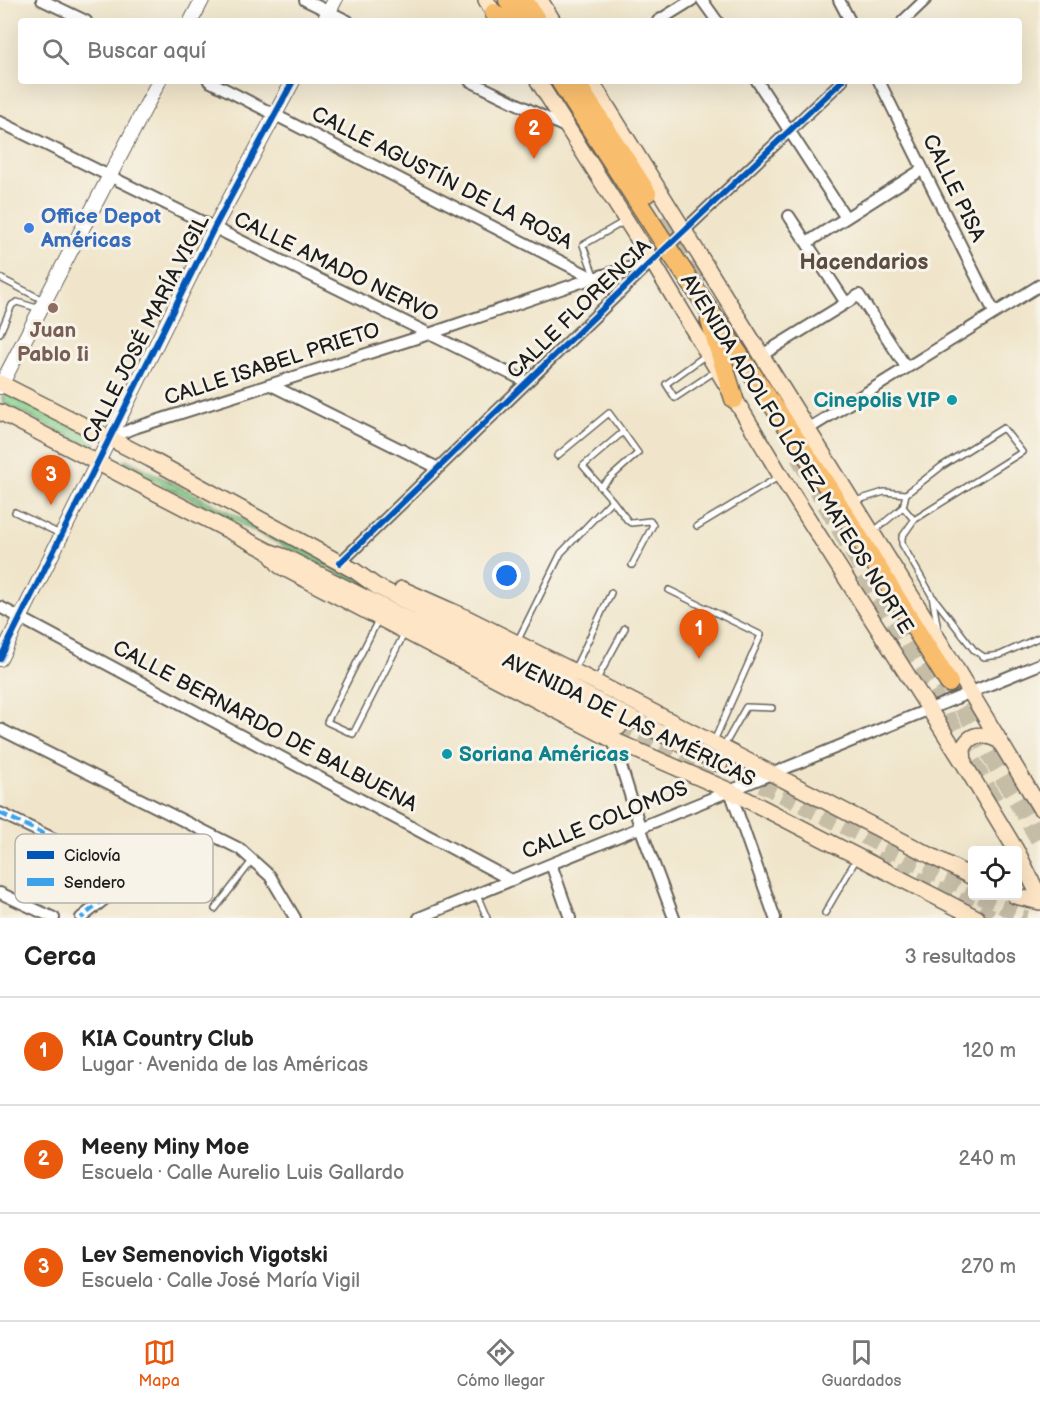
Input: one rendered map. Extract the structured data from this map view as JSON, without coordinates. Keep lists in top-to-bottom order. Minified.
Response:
{"streets":{"main road":["AVENIDA ADOLFO LÓPEZ MATEOS NORTE","AVENIDA DE LAS AMÉRICAS"],"street":["CALLE AGUSTÍN DE LA ROSA","CALLE PISA","CALLE AMADO NERVO","CALLE FLORENCIA","CALLE JOSÉ MARÍA VIGIL","CALLE ISABEL PRIETO","CALLE BERNARDO DE BALBUENA","CALLE COLOMOS"]},"crossings":[["CALLE AGUSTÍN DE LA ROSA","CALLE JOSÉ MARÍA VIGIL"],["CALLE AGUSTÍN DE LA ROSA","CALLE ISABEL PRIETO"],["CALLE AMADO NERVO","CALLE FLORENCIA"],["CALLE AMADO NERVO","CALLE JOSÉ MARÍA VIGIL"],["CALLE AMADO NERVO","CALLE ISABEL PRIETO"],["CALLE FLORENCIA","CALLE ISABEL PRIETO"],["CALLE FLORENCIA","AVENIDA ADOLFO LÓPEZ MATEOS NORTE"],["CALLE FLORENCIA","AVENIDA DE LAS AMÉRICAS"],["CALLE JOSÉ MARÍA VIGIL","CALLE ISABEL PRIETO"],["CALLE JOSÉ MARÍA VIGIL","AVENIDA DE LAS AMÉRICAS"],["CALLE JOSÉ MARÍA VIGIL","CALLE BERNARDO DE BALBUENA"],["CALLE ISABEL PRIETO","AVENIDA ADOLFO LÓPEZ MATEOS NORTE"],["CALLE ISABEL PRIETO","AVENIDA DE LAS AMÉRICAS"],["AVENIDA ADOLFO LÓPEZ MATEOS NORTE","CALLE COLOMOS"],["AVENIDA DE LAS AMÉRICAS","CALLE COLOMOS"],["CALLE BERNARDO DE BALBUENA","CALLE COLOMOS"]],"districts":["Hacendarios"],"places":["Office Depot Américas","Juan Pablo Ii","Cinepolis VIP","Soriana Américas"],"legend":["Ciclovía","Sendero"],"page":{"search":"Buscar aquí","pins":["2","3","1"],"heading":["Cerca","3 resultados"],"list":[{"mark":"1","name":"KIA Country Club","note":"Lugar · Avenida de las Américas","value":"120 m"},{"mark":"2","name":"Meeny Miny Moe","note":"Escuela · Calle Aurelio Luis Gallardo","value":"240 m"},{"mark":"3","name":"Lev Semenovich Vigotski","note":"Escuela · Calle José María Vigil","value":"270 m"}],"nav":["Mapa","Cómo llegar","Guardados"]}}
